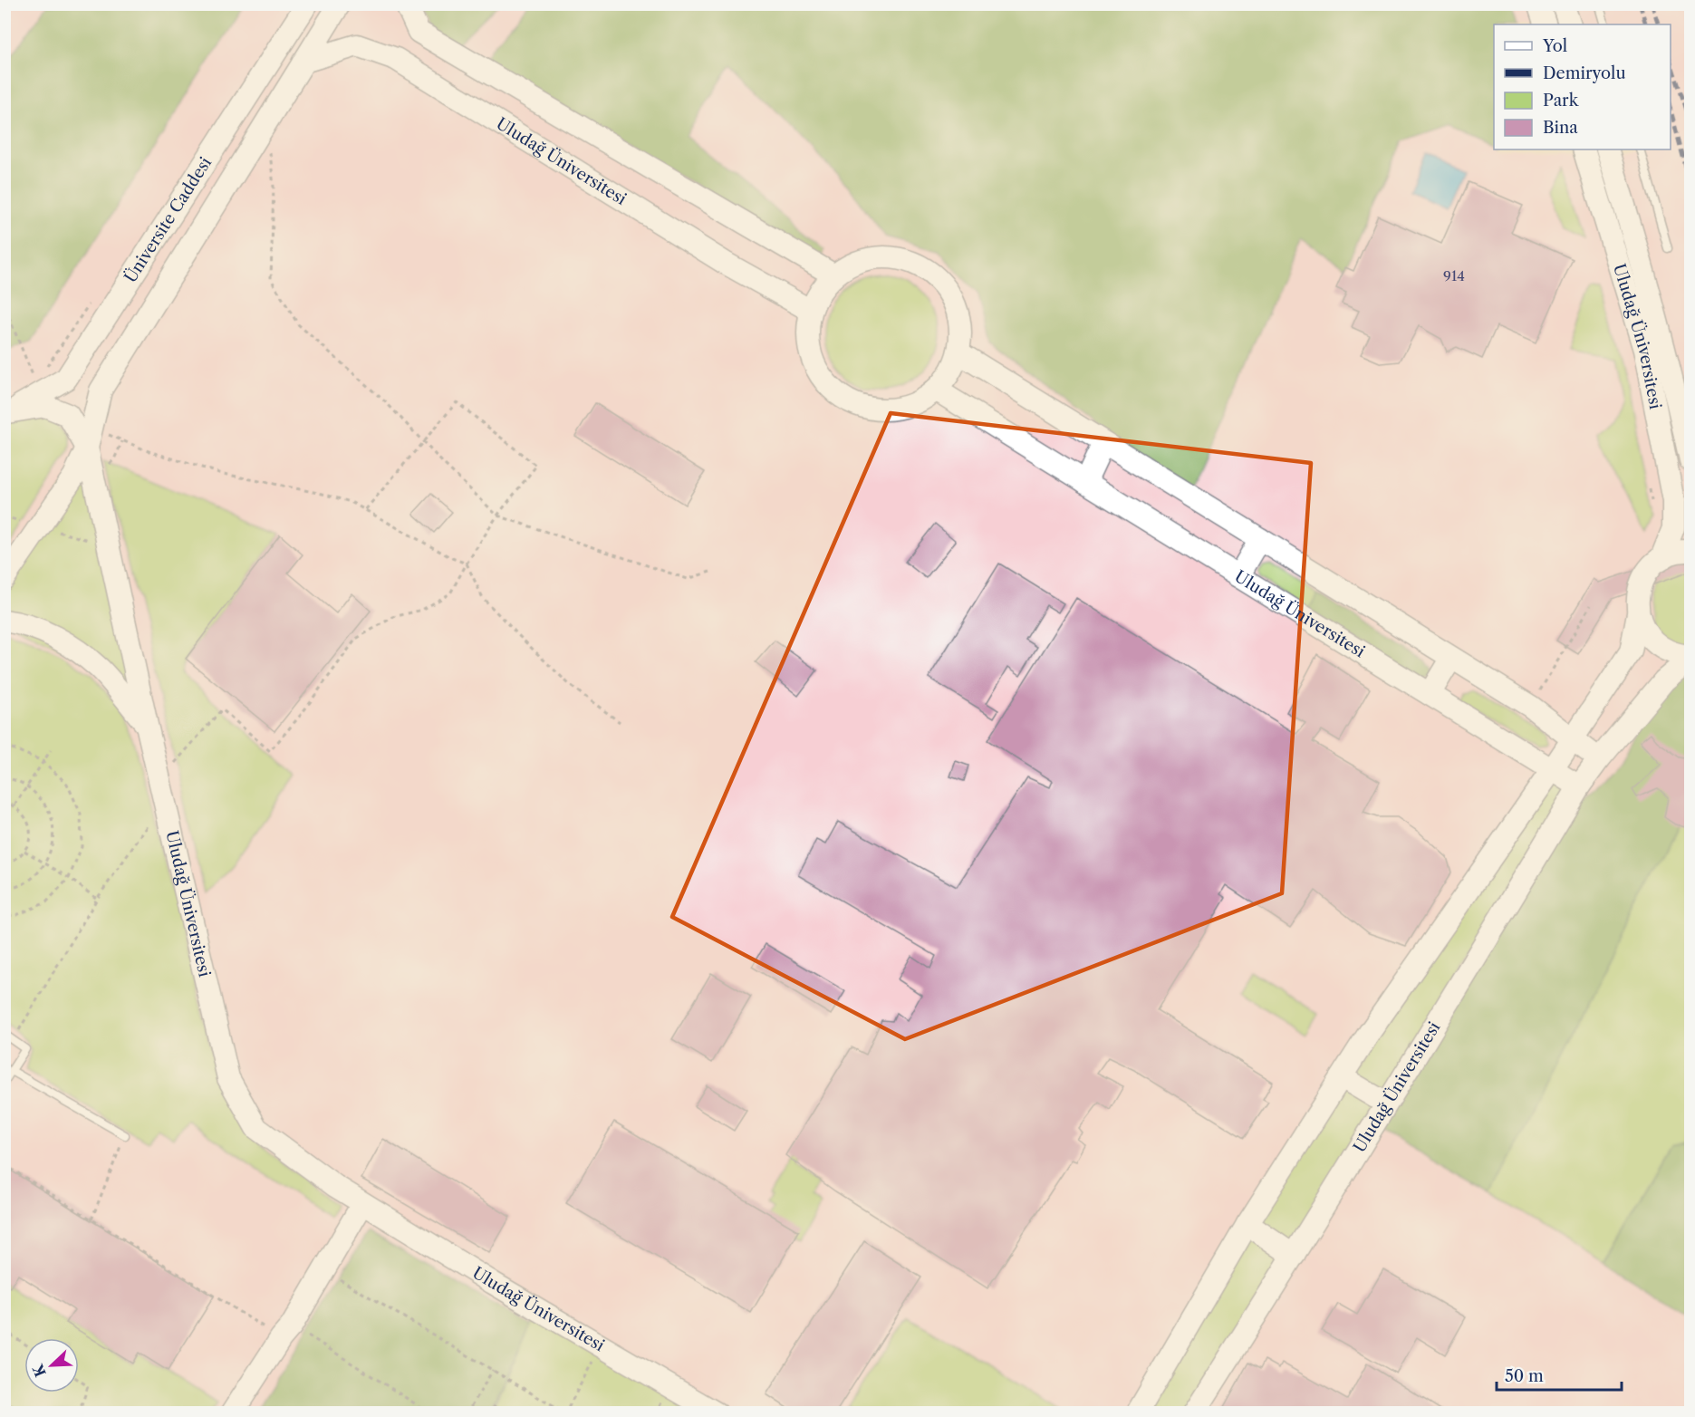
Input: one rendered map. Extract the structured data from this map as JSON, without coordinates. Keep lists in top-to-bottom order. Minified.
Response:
{"streets":{"street":["Uludağ Üniversitesi","Üniversite Caddesi"]},"crossings":[["Uludağ Üniversitesi","Üniversite Caddesi"]],"house_numbers":["914"],"legend":["Yol","Demiryolu","Park","Bina"],"scale_bar":"50 m","north":"bottom left"}
